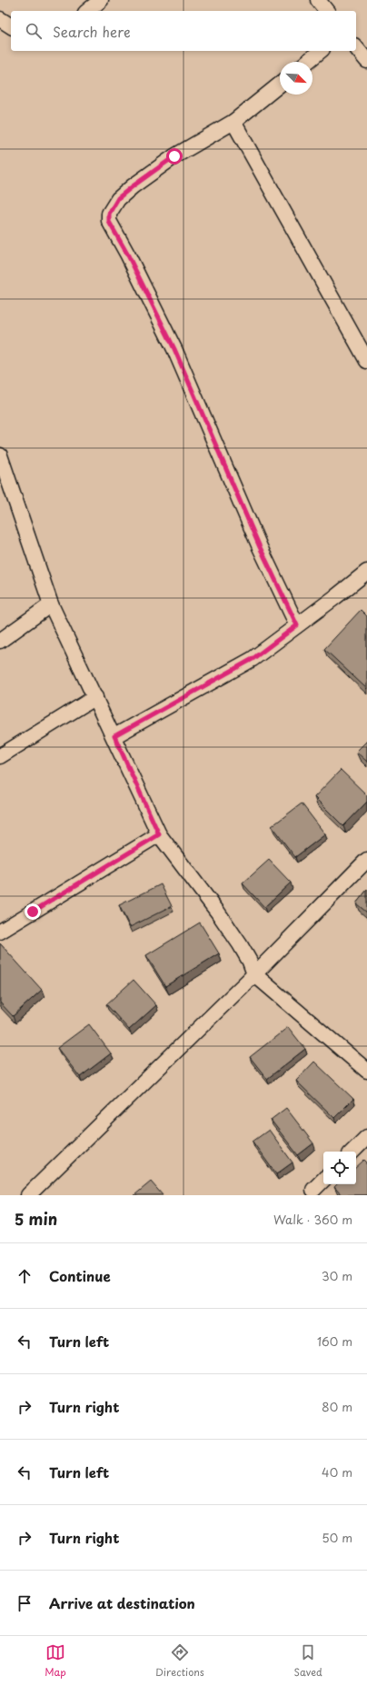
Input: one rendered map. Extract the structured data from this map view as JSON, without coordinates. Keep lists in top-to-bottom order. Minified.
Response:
{"north":"bottom right","page":{"search":"Search here","heading":["5 min","Walk · 360 m"],"list":[["Continue","30 m"],["Turn left","160 m"],["Turn right","80 m"],["Turn left","40 m"],["Turn right","50 m"],"Arrive at destination"],"nav":["Map","Directions","Saved"]}}
